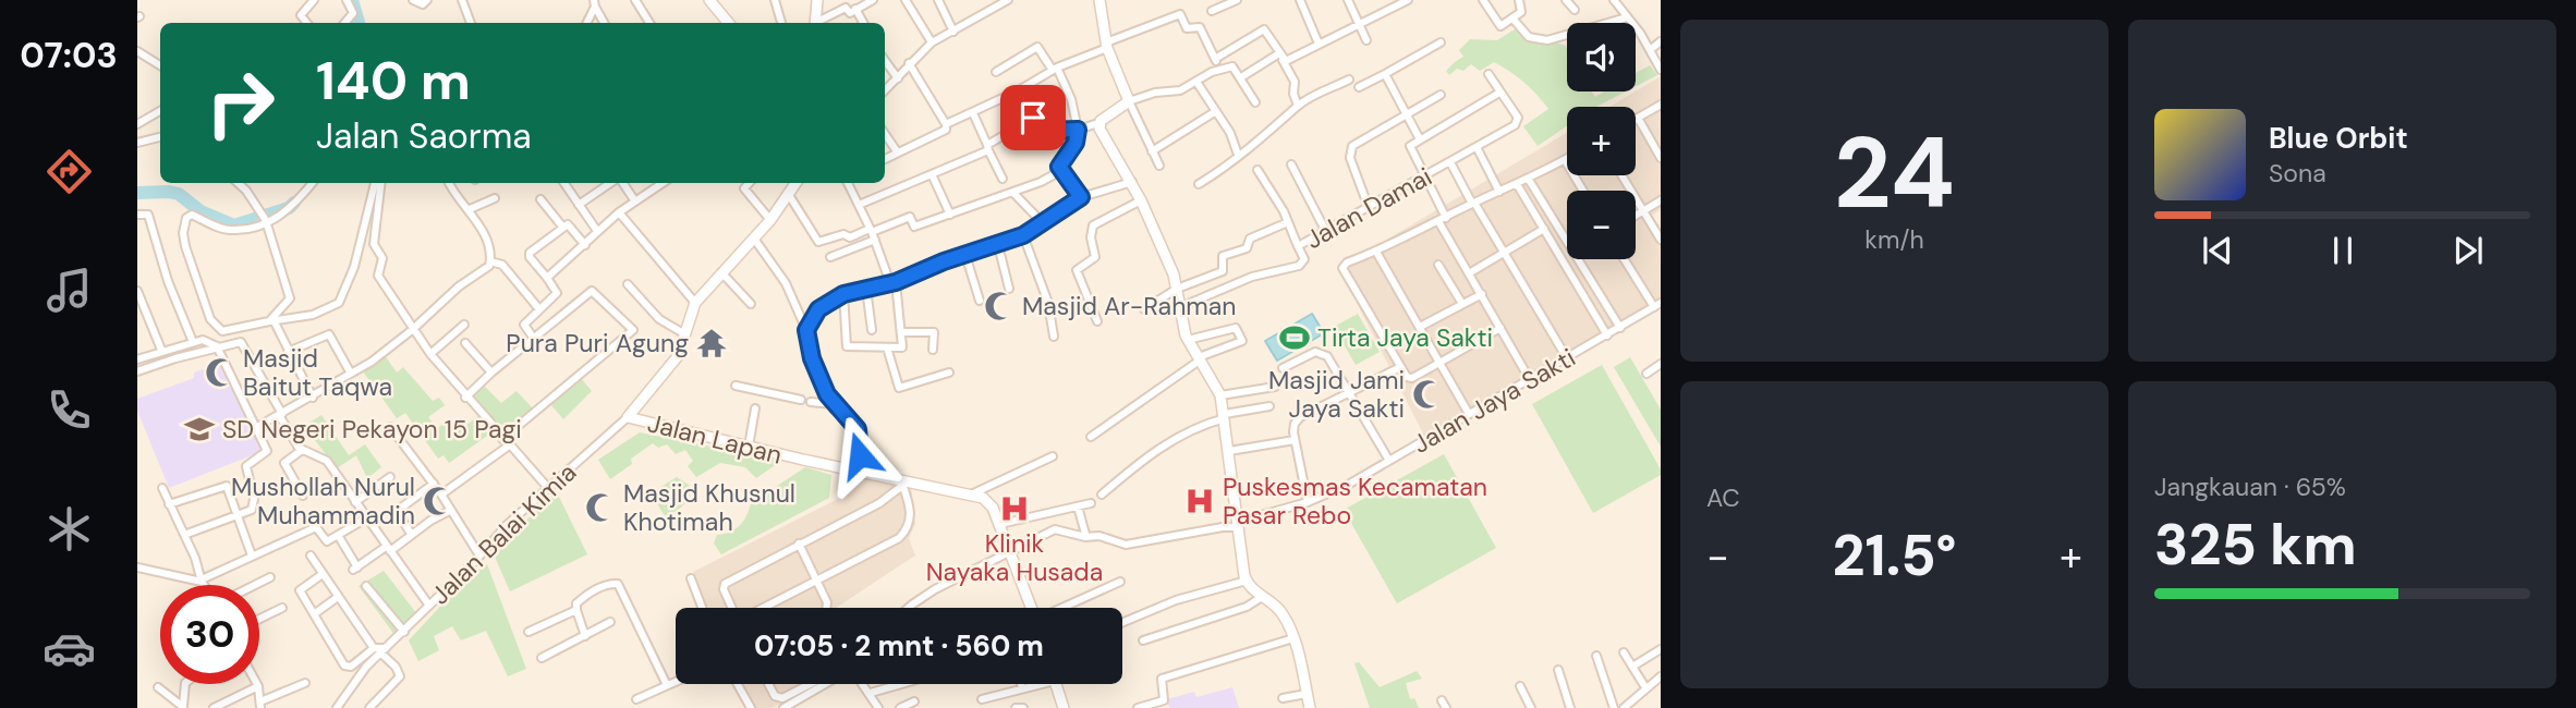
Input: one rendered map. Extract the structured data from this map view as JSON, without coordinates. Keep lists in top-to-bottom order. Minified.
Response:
{"streets":{"street":["Jalan Damai","Jalan Jaya Sakti","Jalan Lapan","Jalan Balai Kimia"]},"crossings":[["Jalan Jaya Sakti","Jalan Lapan"],["Jalan Lapan","Jalan Balai Kimia"]],"places":{"mosque":["Masjid Ar-Rahman","Masjid Baitut Taqwa","Masjid Jami Jaya Sakti","Mushollah Nurul Muhammadin","Masjid Khusnul Khotimah"],"sports":["Tirta Jaya Sakti"],"temple":["Pura Puri Agung"],"school or university":["SD Negeri Pekayon 15 Pagi"],"hospital":["Puskesmas Kecamatan Pasar Rebo","Klinik Nayaka Husada"]},"page":{"tabs":"07:03","tile":[["24","km/h"],"AC",["Jangkauan · 65%","325 km"]],"map_buttons":["+","−"],"turn":["140 m","Jalan Saorma"],"song":["Blue Orbit","Sona"],"heat":["−","21.5°","+"],"limit":"30","trip":"07:05 · 2 mnt · 560 m"}}
